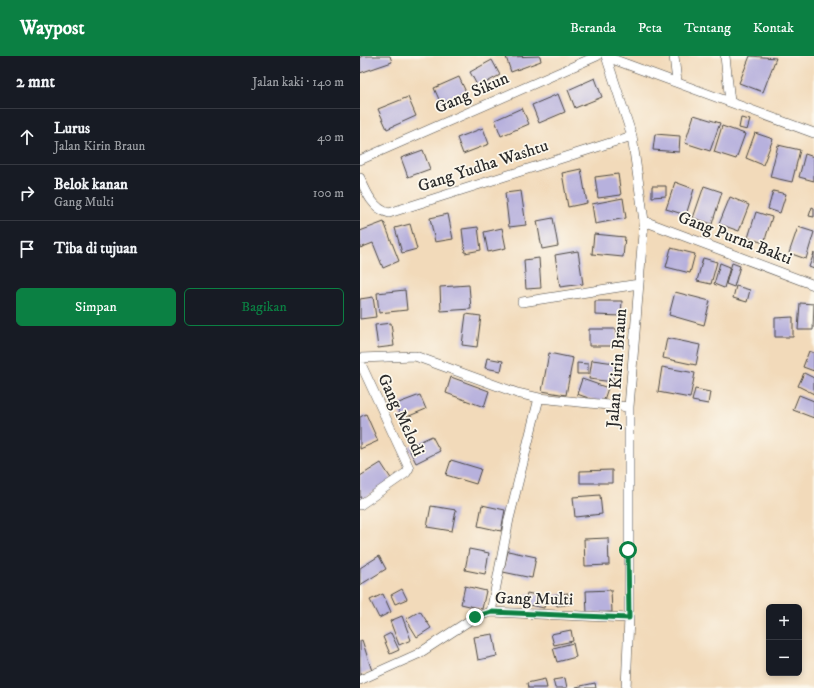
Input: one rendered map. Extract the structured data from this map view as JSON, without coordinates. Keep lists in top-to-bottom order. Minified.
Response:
{"streets":{"street":["Gang Sikun","Gang Yudha Washtu","Gang Purna Bakti","Jalan Kirin Braun","Gang Melodi","Gang Multi"]},"crossings":[["Gang Yudha Washtu","Jalan Kirin Braun"],["Gang Purna Bakti","Jalan Kirin Braun"],["Jalan Kirin Braun","Gang Multi"]],"page":{"header":"Waypost","nav":["Beranda","Peta","Tentang","Kontak"],"heading":["2 mnt","Jalan kaki · 140 m"],"list":[["Lurus","Jalan Kirin Braun","40 m"],["Belok kanan","Gang Multi","100 m"],"Tiba di tujuan"],"buttons":["Simpan","Bagikan"],"map_buttons":["+","−"]}}
